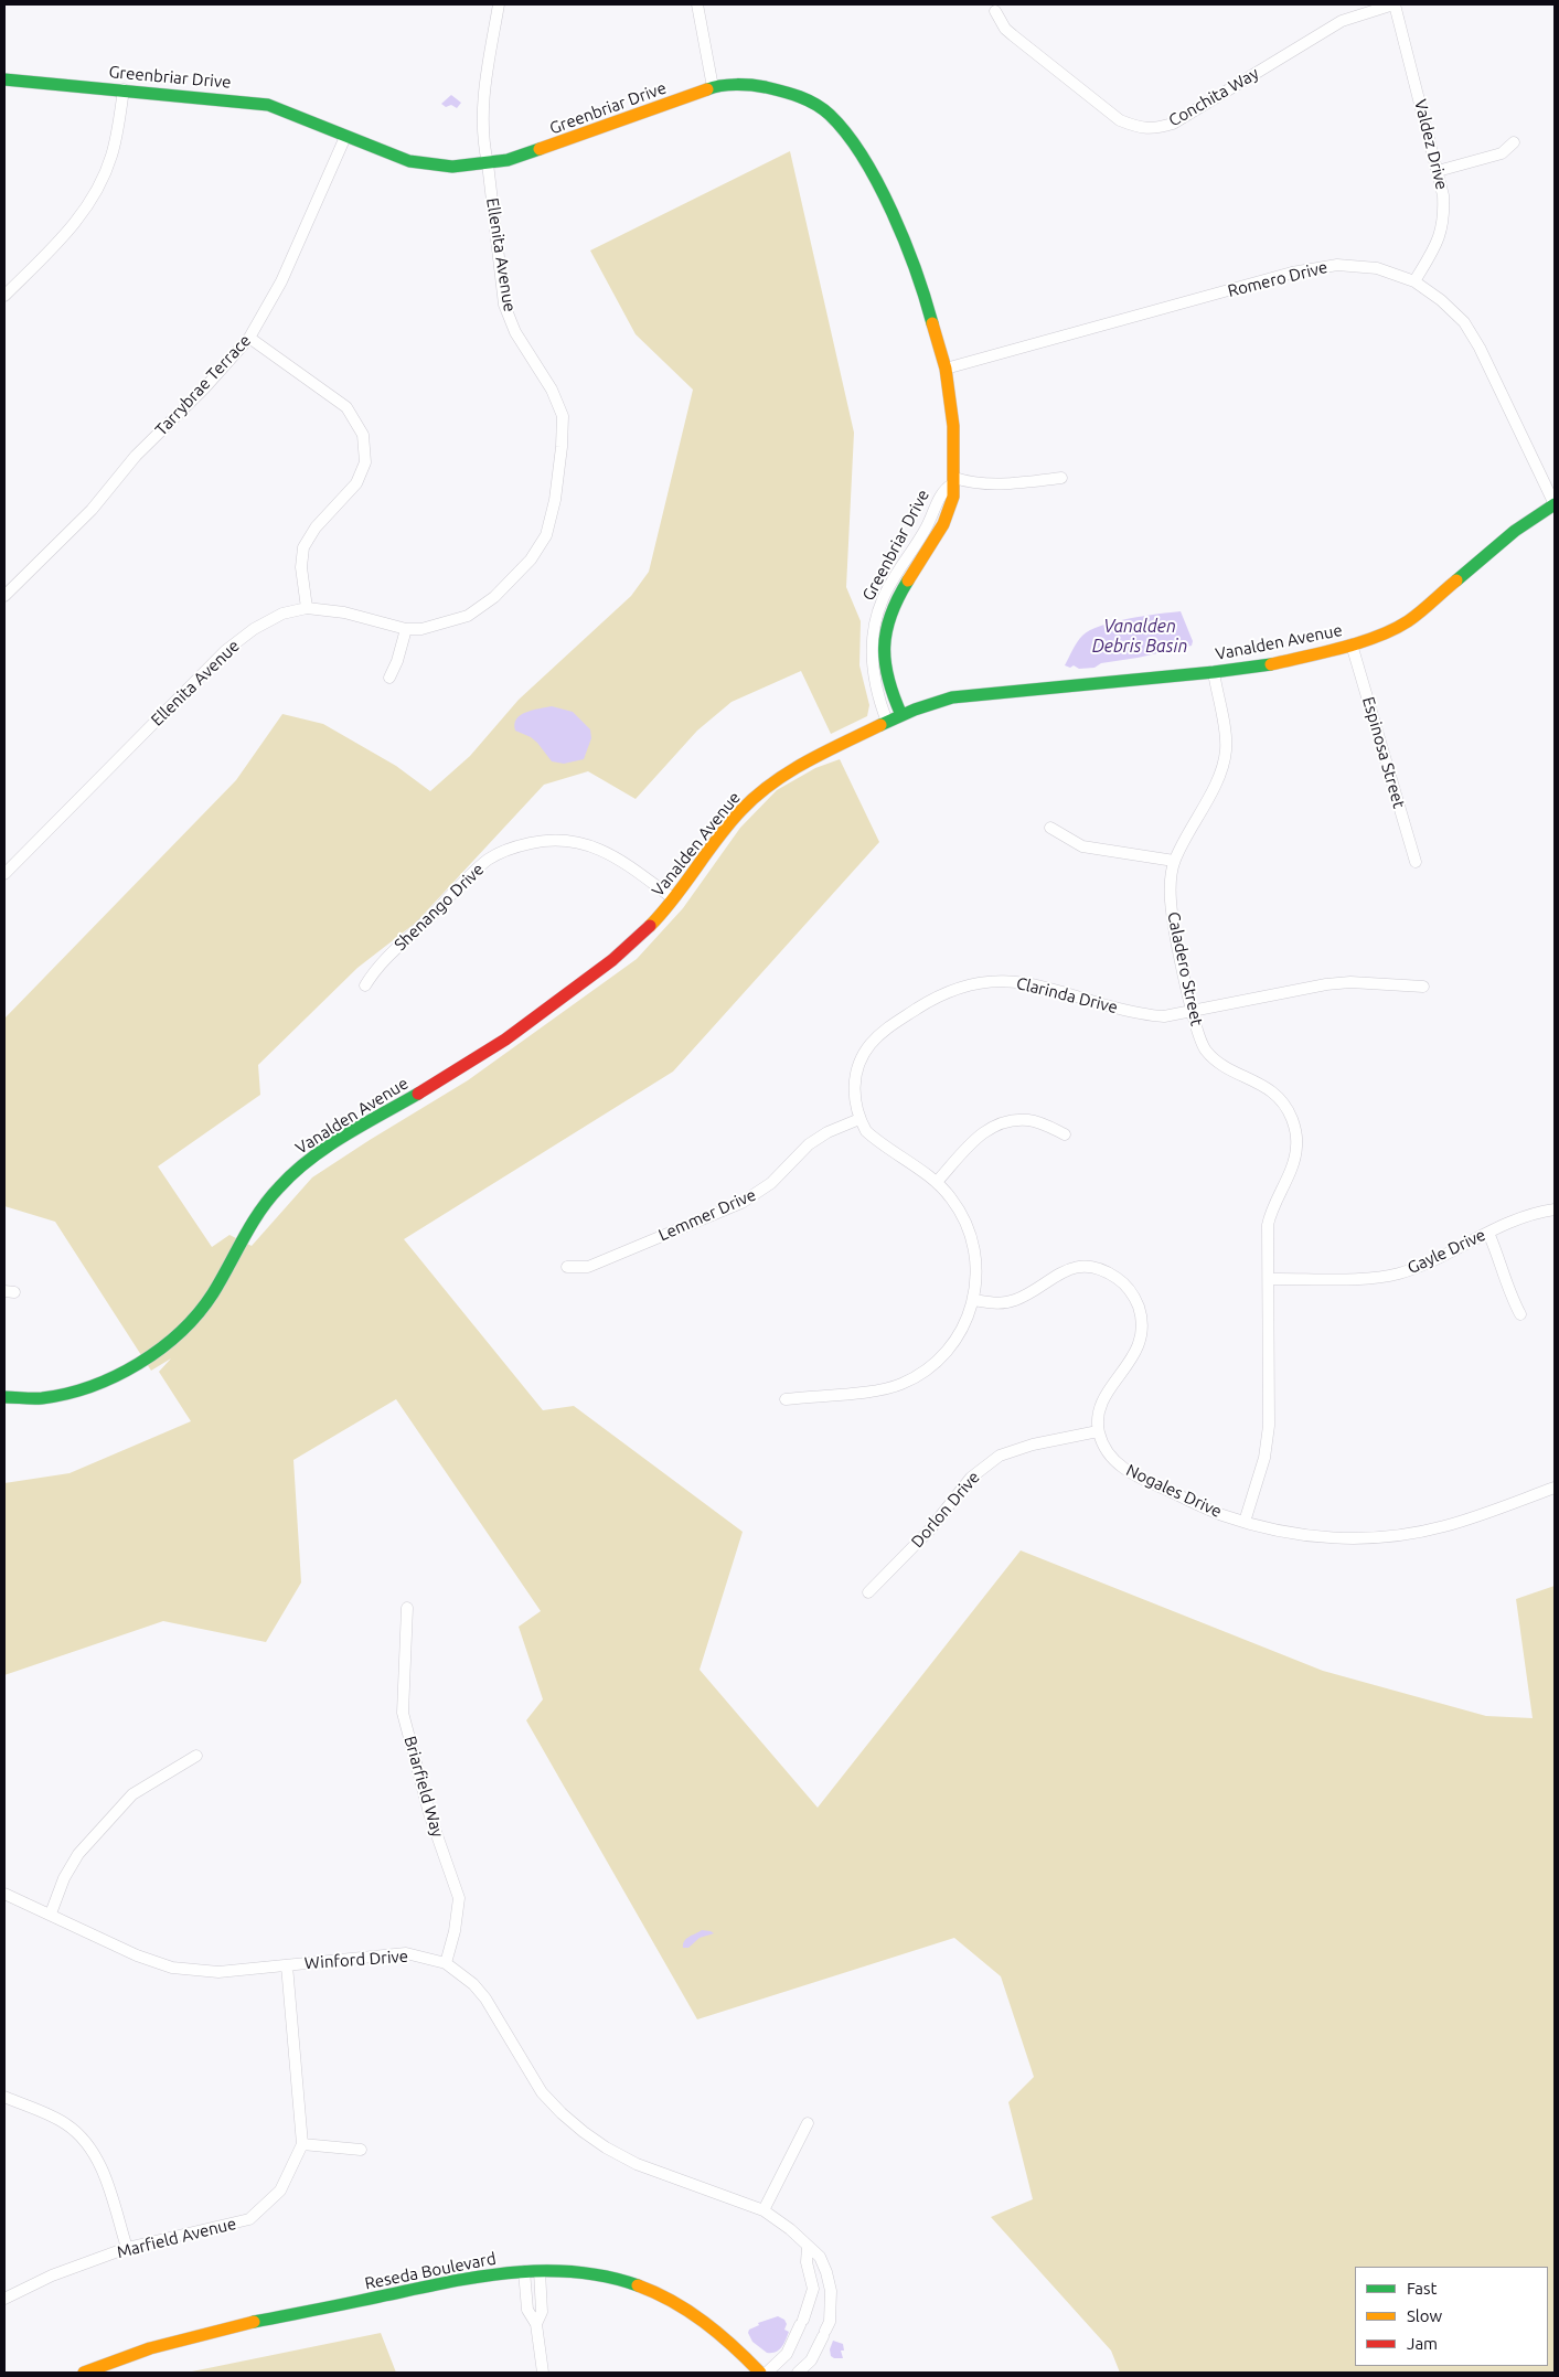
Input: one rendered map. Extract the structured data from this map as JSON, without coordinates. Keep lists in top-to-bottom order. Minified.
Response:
{"streets":{"main road":["Greenbriar Drive","Vanalden Avenue","Reseda Boulevard"],"street":["Conchita Way","Valdez Drive","Ellenita Avenue","Romero Drive","Tarrybrae Terrace","Espinosa Street","Shenango Drive","Caladero Street","Clarinda Drive","Lemmer Drive","Gayle Drive","Nogales Drive","Dorlon Drive","Briarfield Way","Winford Drive","Marfield Avenue"]},"crossings":[["Greenbriar Drive","Ellenita Avenue"],["Greenbriar Drive","Romero Drive"],["Greenbriar Drive","Tarrybrae Terrace"],["Greenbriar Drive","Vanalden Avenue"],["Conchita Way","Valdez Drive"],["Valdez Drive","Romero Drive"],["Romero Drive","Vanalden Avenue"],["Vanalden Avenue","Espinosa Street"],["Vanalden Avenue","Shenango Drive"],["Vanalden Avenue","Caladero Street"],["Caladero Street","Clarinda Drive"],["Caladero Street","Gayle Drive"],["Caladero Street","Nogales Drive"],["Clarinda Drive","Lemmer Drive"],["Nogales Drive","Dorlon Drive"],["Briarfield Way","Winford Drive"]],"water":["Vanalden Debris Basin"],"legend":["Fast","Slow","Jam"]}
